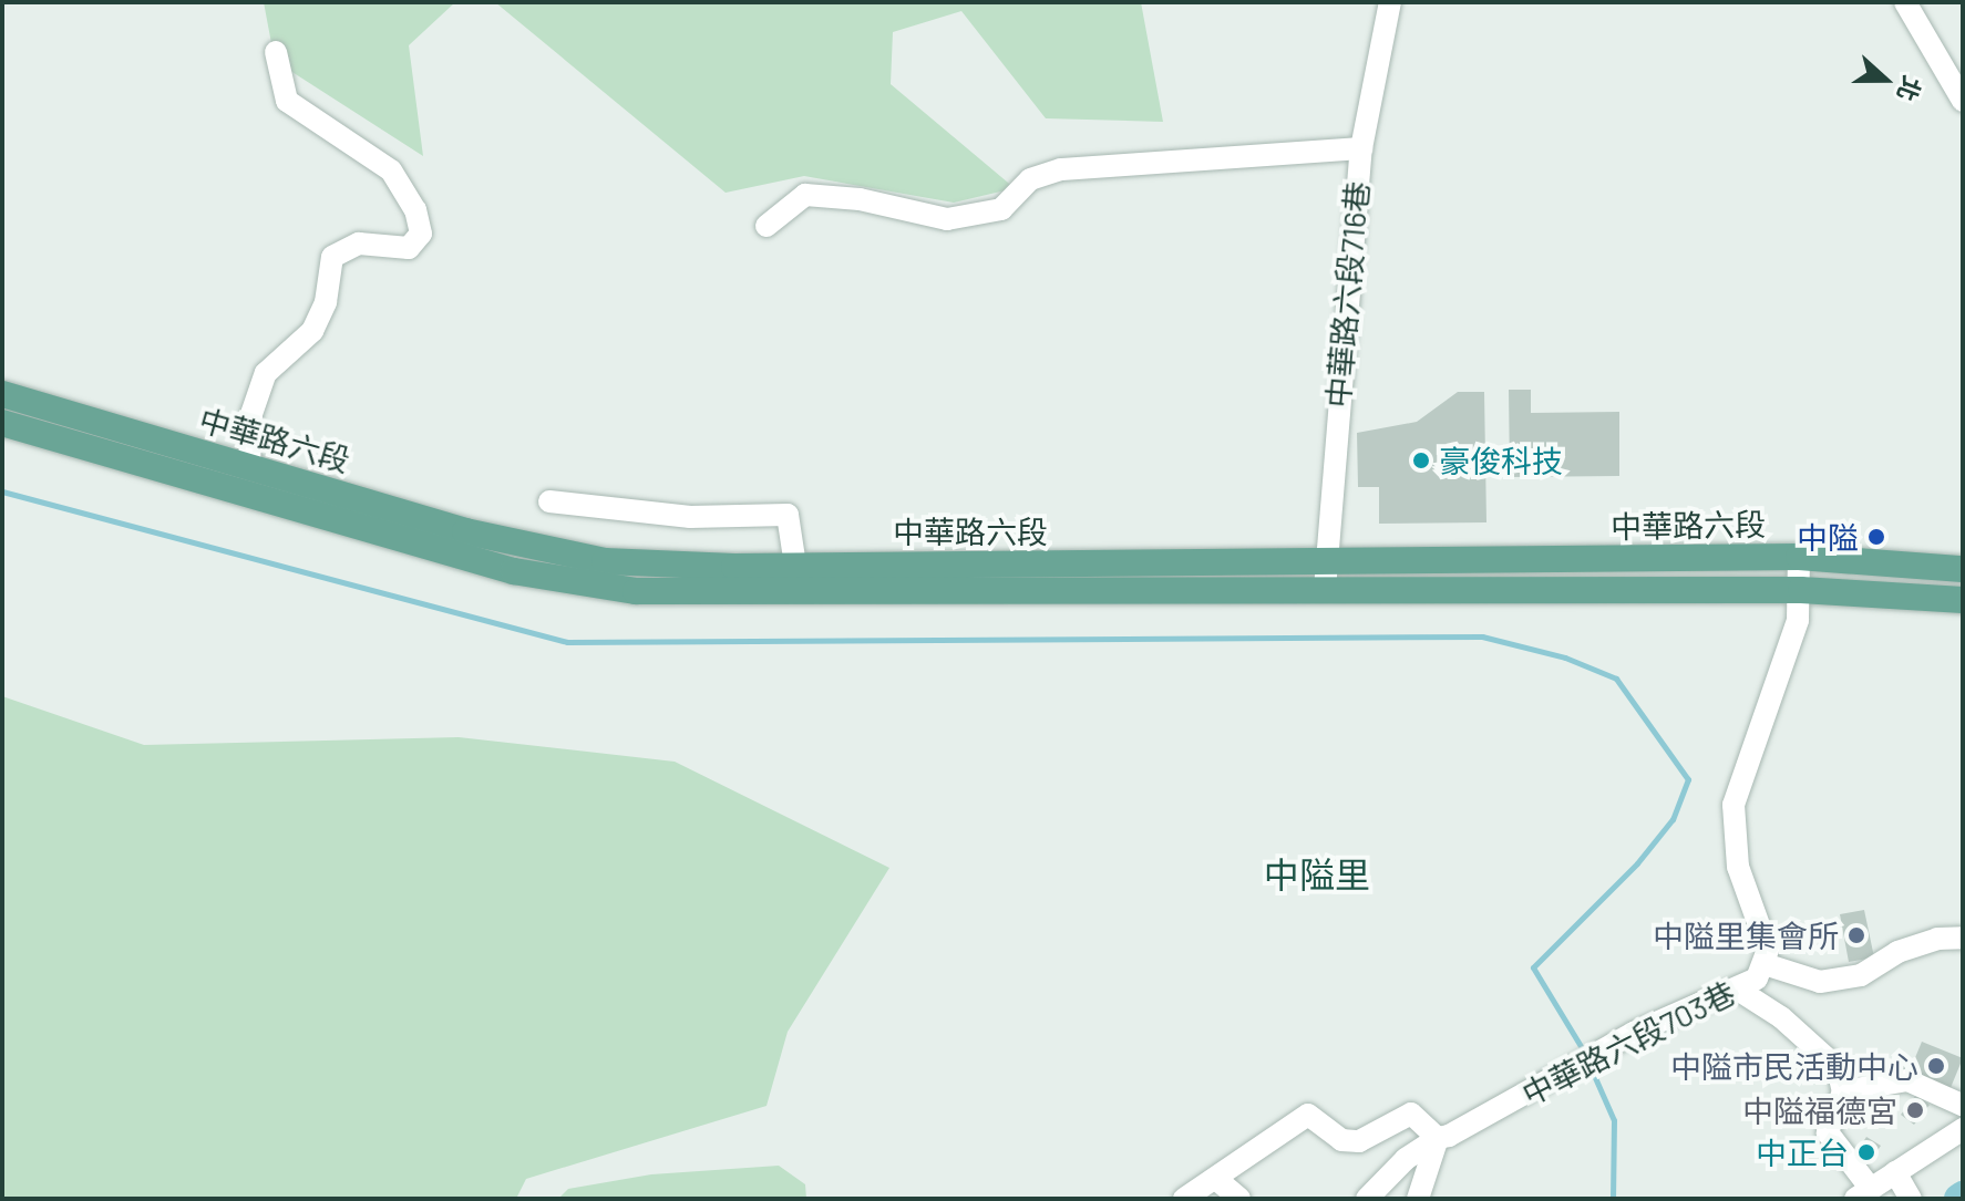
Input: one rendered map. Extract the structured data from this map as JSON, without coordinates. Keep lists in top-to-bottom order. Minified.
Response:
{"streets":{"main road":["中華路六段"],"street":["中華路六段716巷","中華路六段703巷"]},"crossings":[["中華路六段716巷","中華路六段"],["中華路六段","中華路六段703巷"]],"districts":["中隘里"],"places":["豪俊科技","中隘","中隘里集會所","中隘市民活動中心","中隘福德宮","中正台"],"north":"right"}
